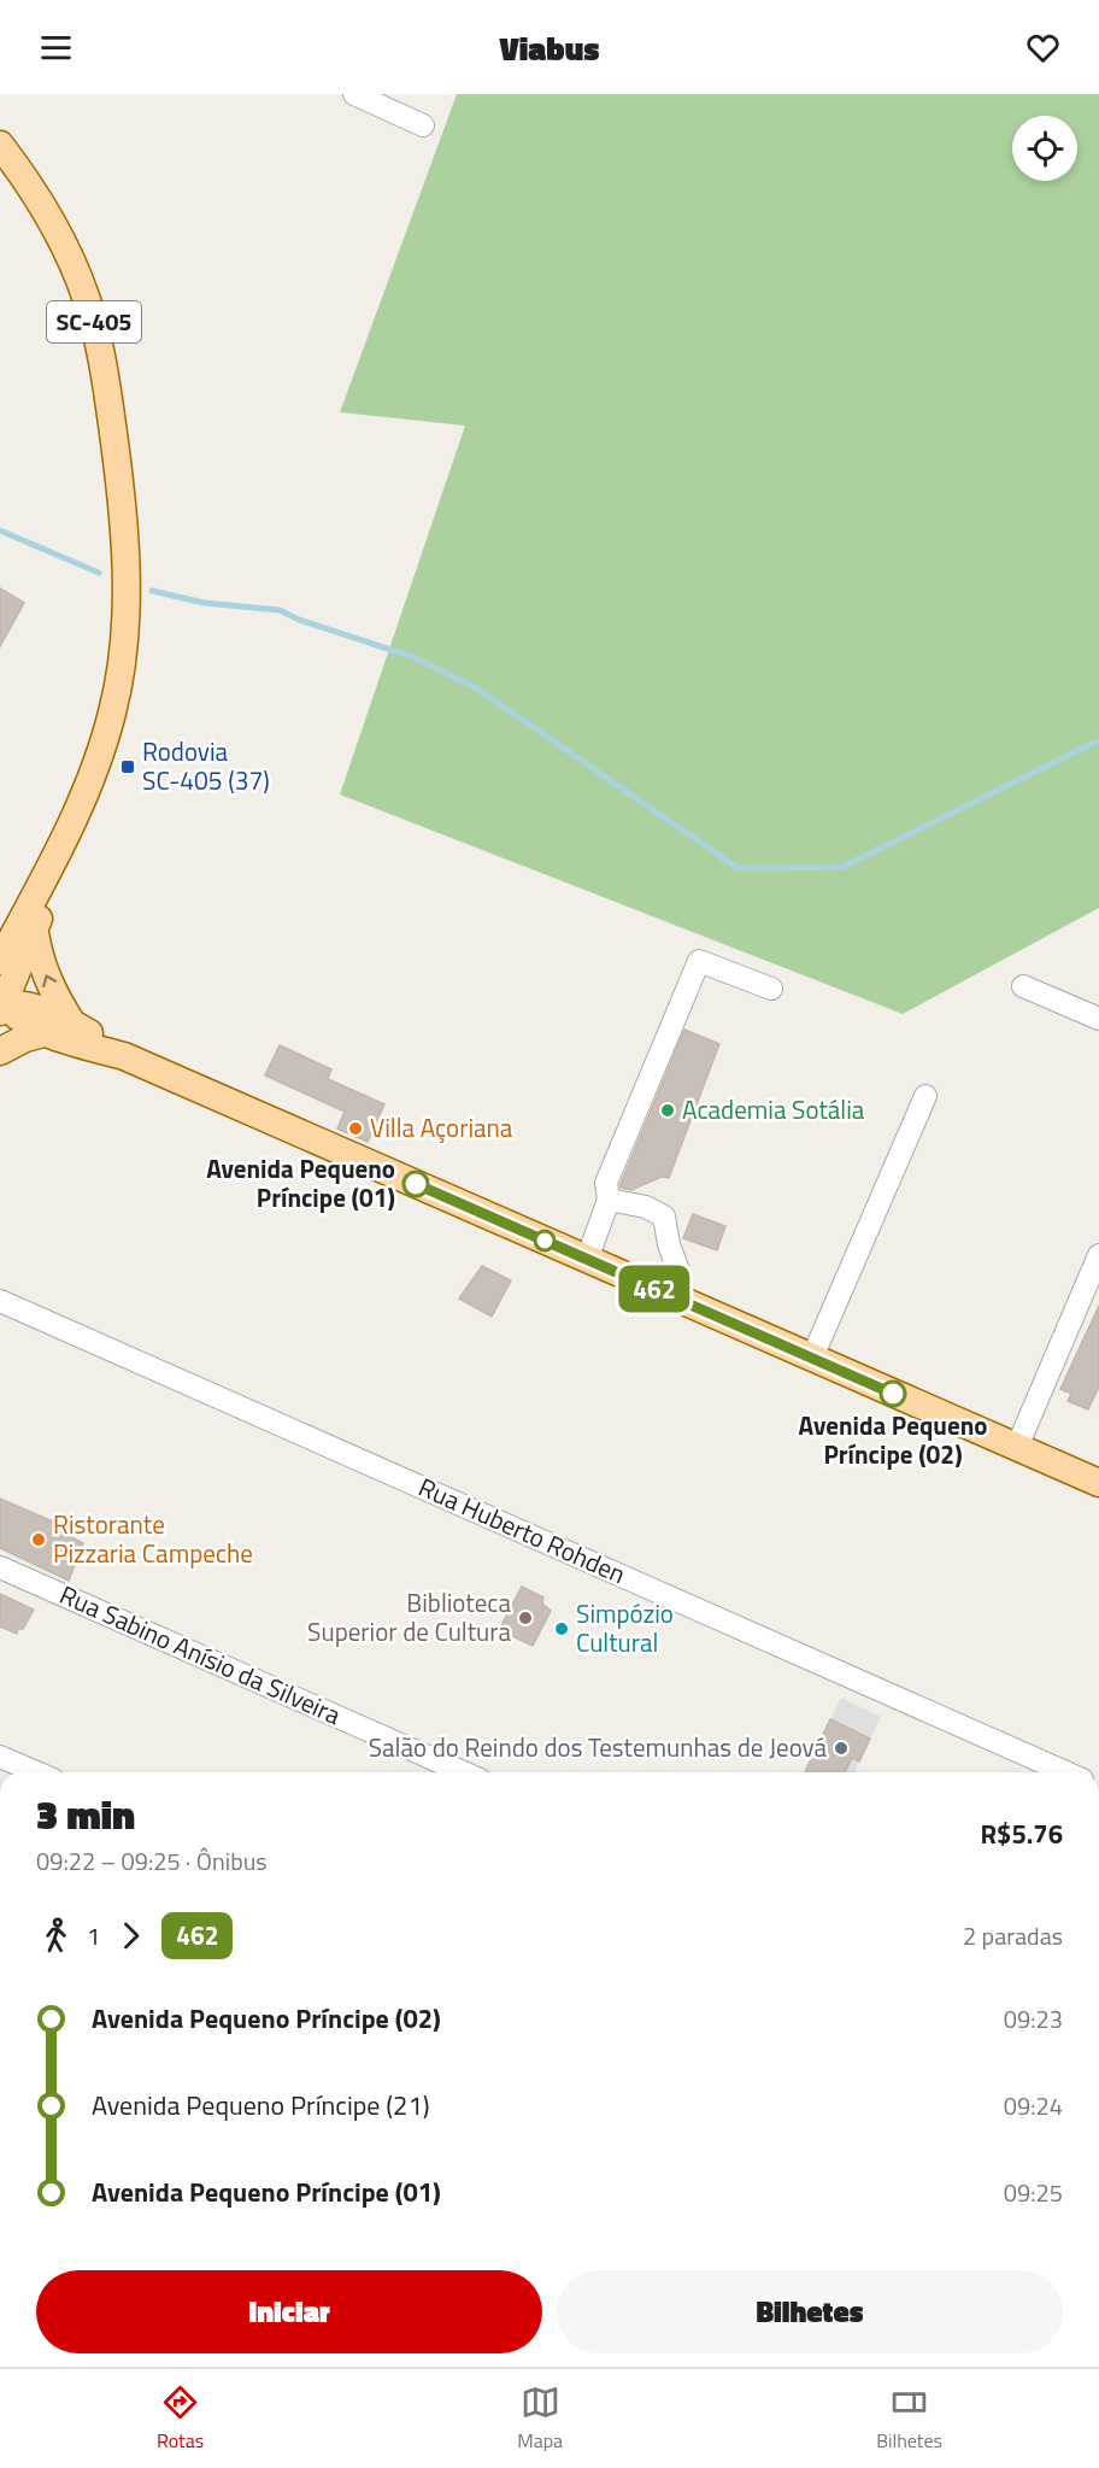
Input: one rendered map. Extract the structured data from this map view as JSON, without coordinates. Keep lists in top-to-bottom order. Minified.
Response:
{"streets":{"main road":["SC-405"],"street":["Rua Huberto Rohden","Rua Sabino Anísio da Silveira"]},"places":{"transit":["Rodovia SC-405 (37)"],"other":["Academia Sotália","Villa Açoriana","Avenida Pequeno Príncipe (01)","Avenida Pequeno Príncipe (02)","Ristorante Pizzaria Campeche","Biblioteca Superior de Cultura","Simpózio Cultural","Salão do Reindo dos Testemunhas de Jeová"]},"lines":["bus line 462"],"page":{"header":"Viabus","on_map":"462","heading":["3 min","09:22 – 09:25 · Ônibus","R$5.76"],"legs":["1","462","2 paradas"],"list":[{"name":"Avenida Pequeno Príncipe (02)","value":"09:23"},{"name":"Avenida Pequeno Príncipe (21)","value":"09:24"},{"name":"Avenida Pequeno Príncipe (01)","value":"09:25"}],"buttons":["Iniciar","Bilhetes"],"tabs":["Rotas","Mapa","Bilhetes"]}}
